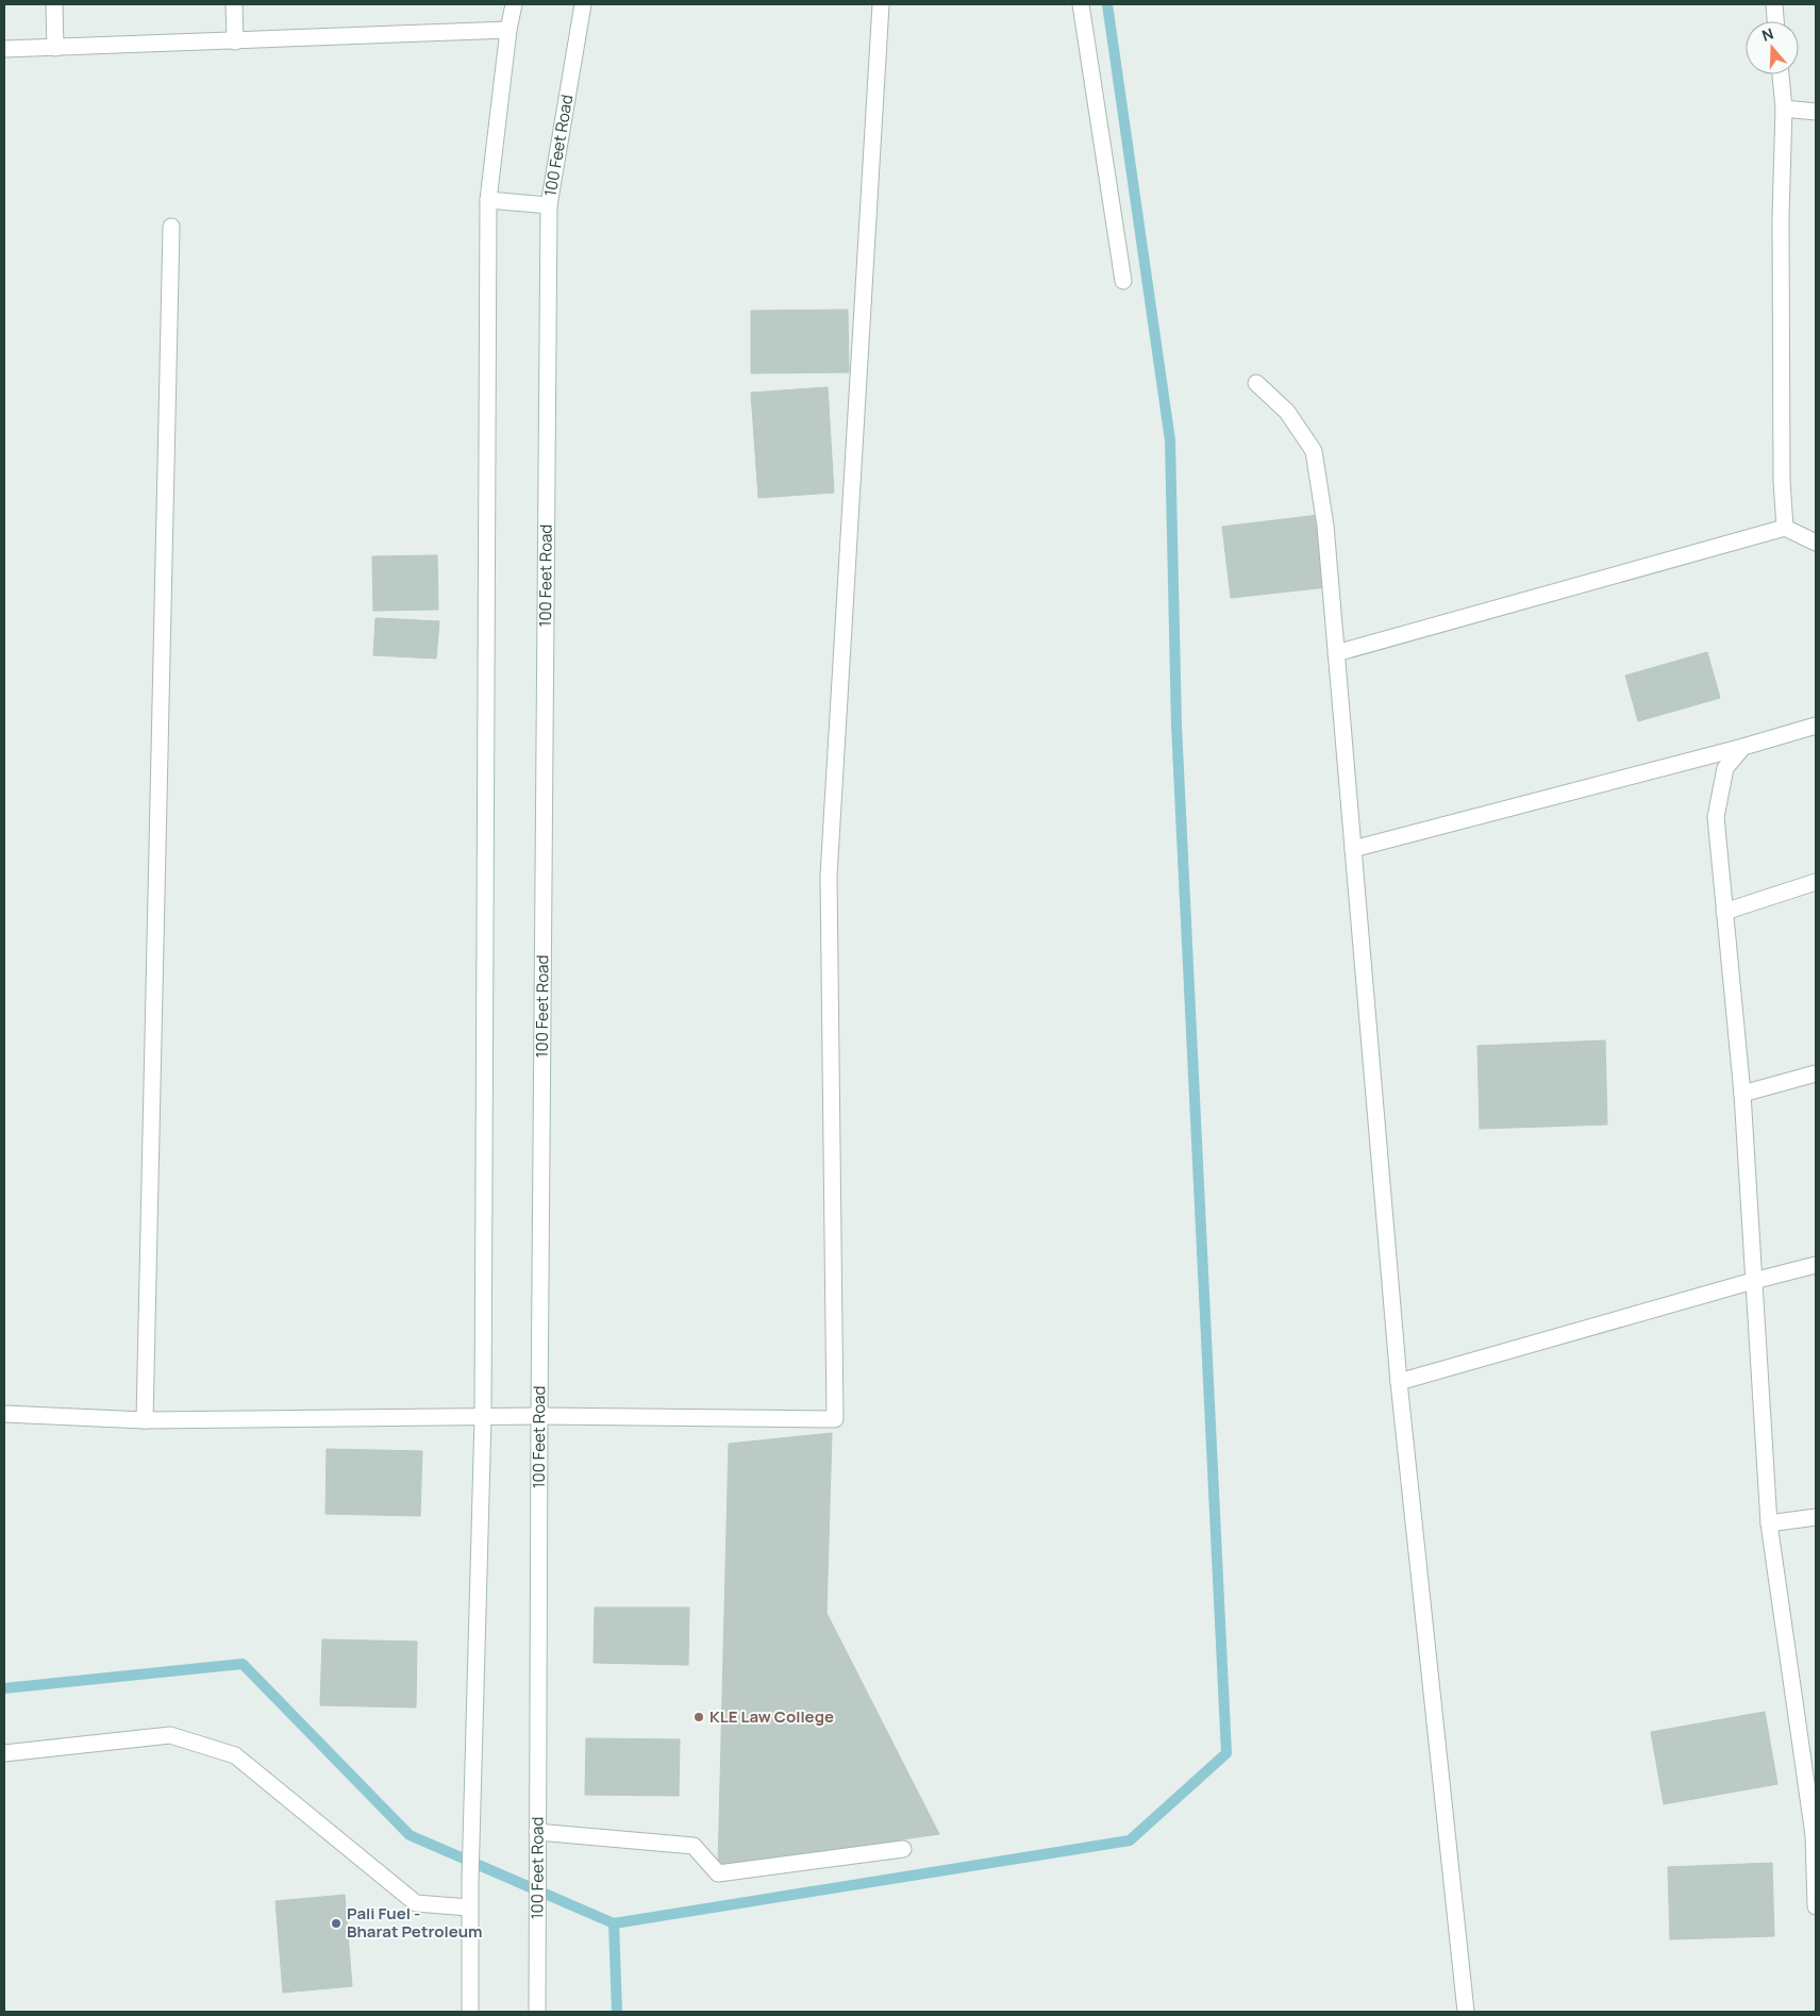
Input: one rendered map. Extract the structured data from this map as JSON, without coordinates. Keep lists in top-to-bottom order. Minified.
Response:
{"streets":{"street":["100 Feet Road"]},"places":["KLE Law College","Pali Fuel - Bharat Petroleum"],"north":"top"}
